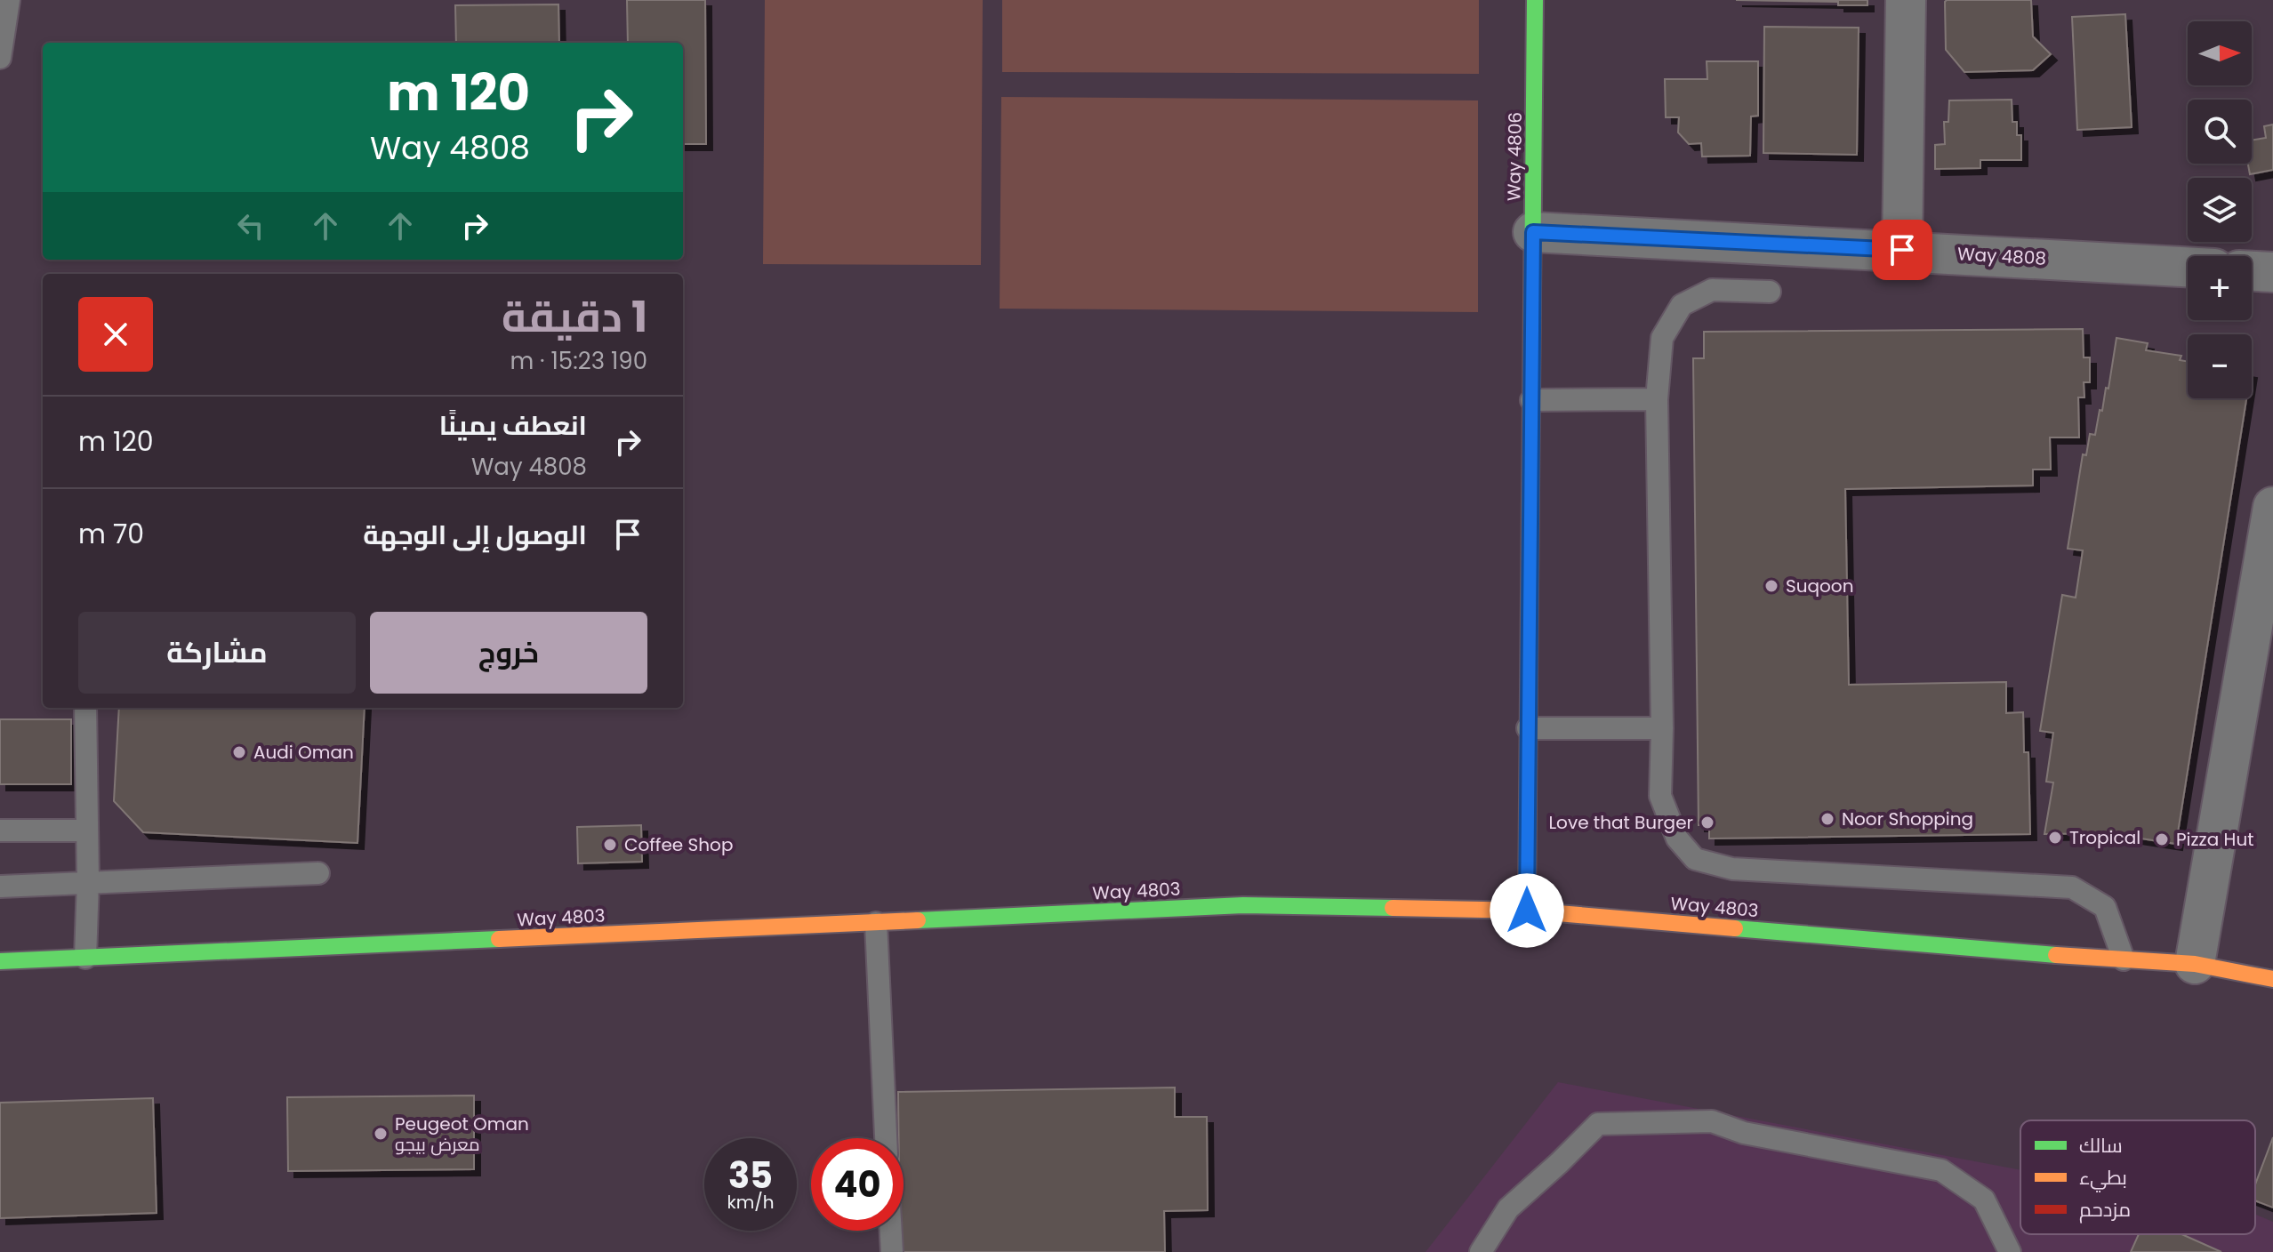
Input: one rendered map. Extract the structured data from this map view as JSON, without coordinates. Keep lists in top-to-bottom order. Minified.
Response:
{"streets":{"street":["Way 4806","Way 4808","Way 4803"]},"crossings":[["Way 4806","Way 4808"],["Way 4806","Way 4803"]],"places":["Suqoon","Audi Oman","Noor Shopping","Love that Burger","Tropical","Pizza Hut","Coffee Shop","Peugeot Oman معرض بيجو"],"legend":["سالك","بطيء","مزدحم"],"north":"right","page":{"map_buttons":["+","−"],"turn":["120 m","Way 4808"],"heading":["1 دقيقة","190 m · 15:23"],"list":[{"name":"انعطف يمينًا","note":"Way 4808","value":"120 m"},{"name":"الوصول إلى الوجهة","value":"70 m"}],"buttons":["خروج","مشاركة"],"speed":"35 km/h","limit":"40"}}
